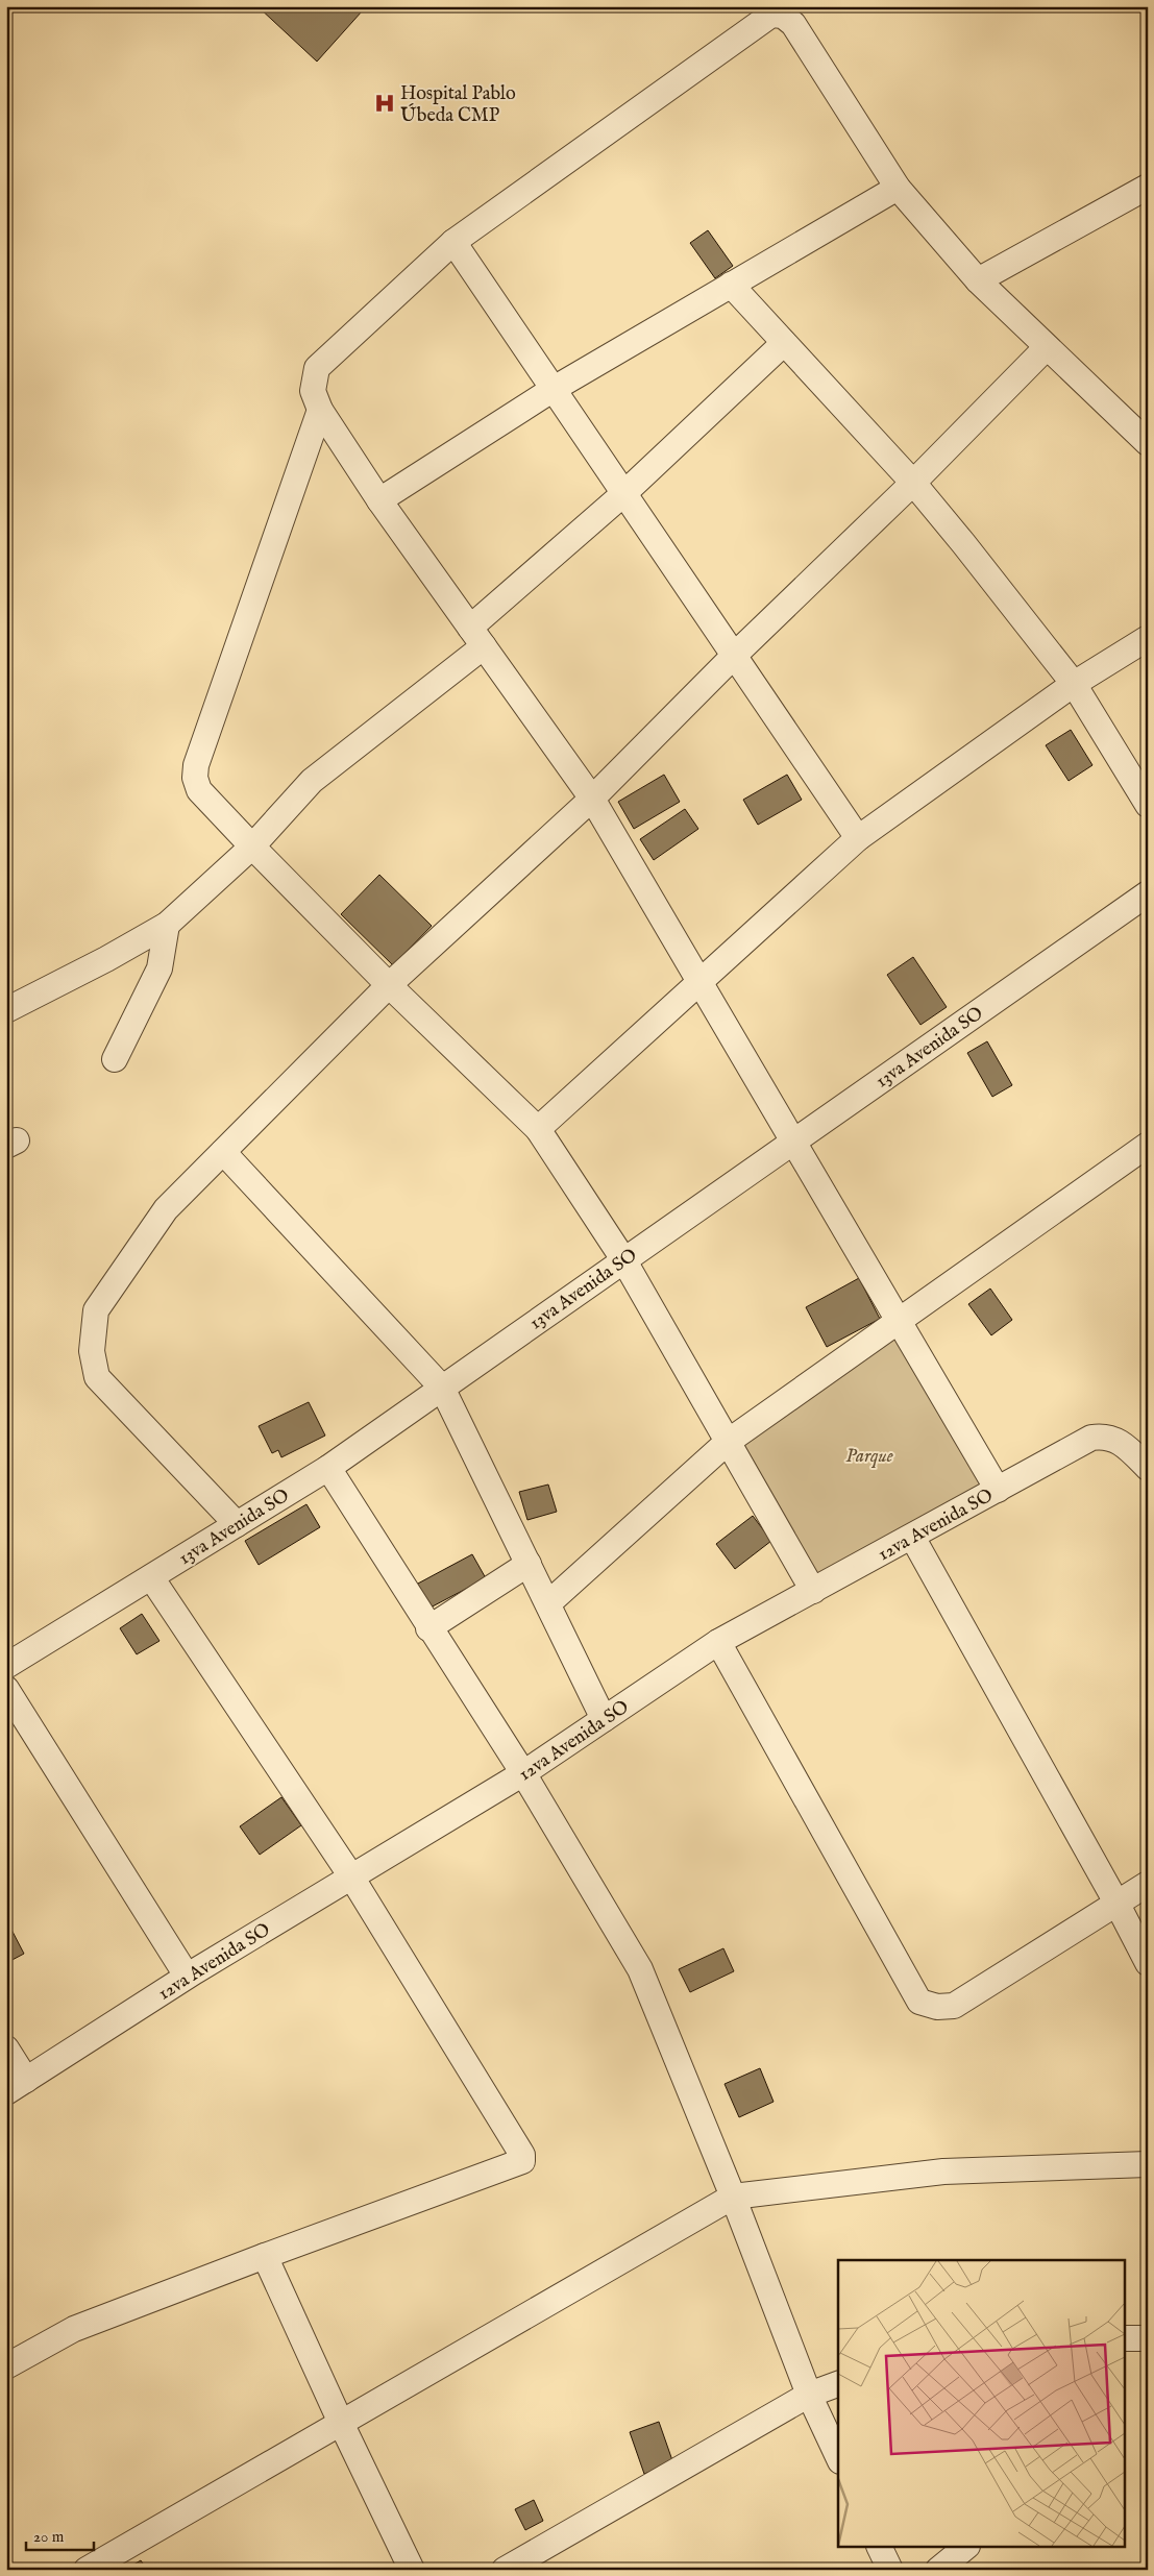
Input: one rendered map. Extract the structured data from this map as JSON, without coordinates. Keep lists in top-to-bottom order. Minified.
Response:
{"streets":{"street":["13va Avenida SO","12va Avenida SO"]},"parks":["Parque"],"places":{"hospital":["Hospital Pablo Úbeda CMP"]},"scale_bar":"20 m"}
